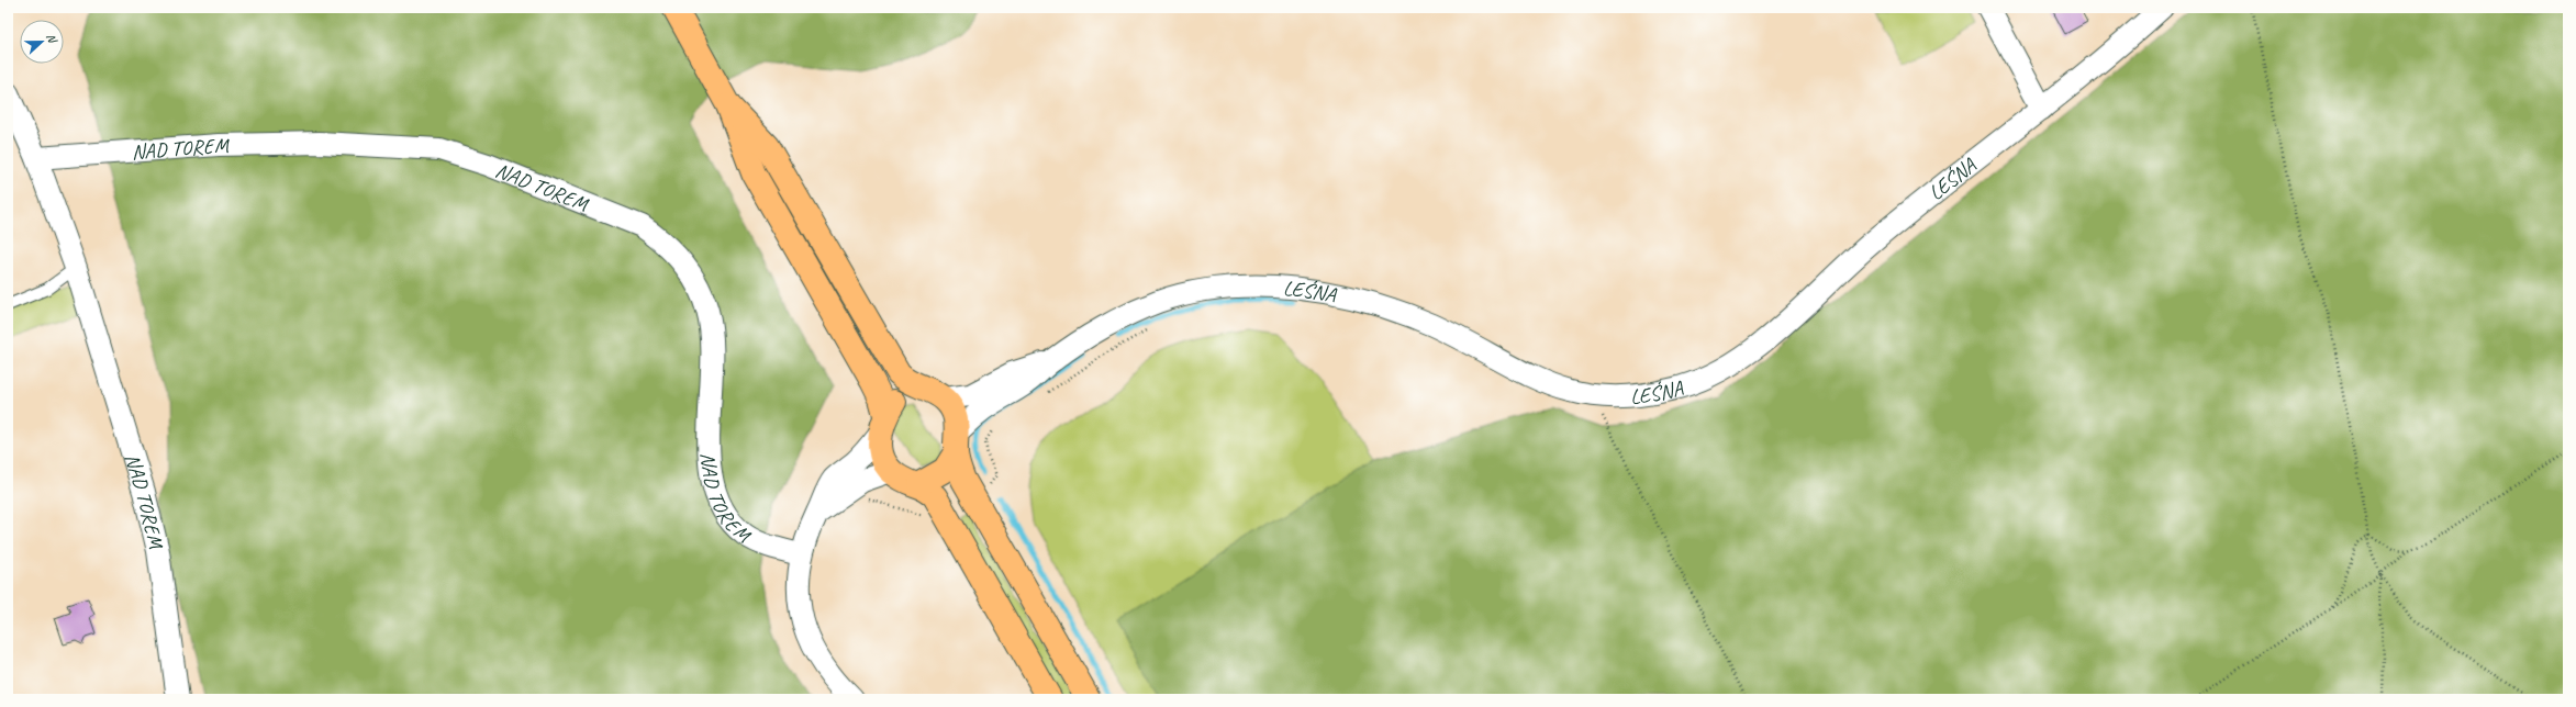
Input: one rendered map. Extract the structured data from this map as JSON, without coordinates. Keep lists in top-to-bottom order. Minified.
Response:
{"streets":{"street":["NAD TOREM","LEŚNA"]},"north":"right"}
